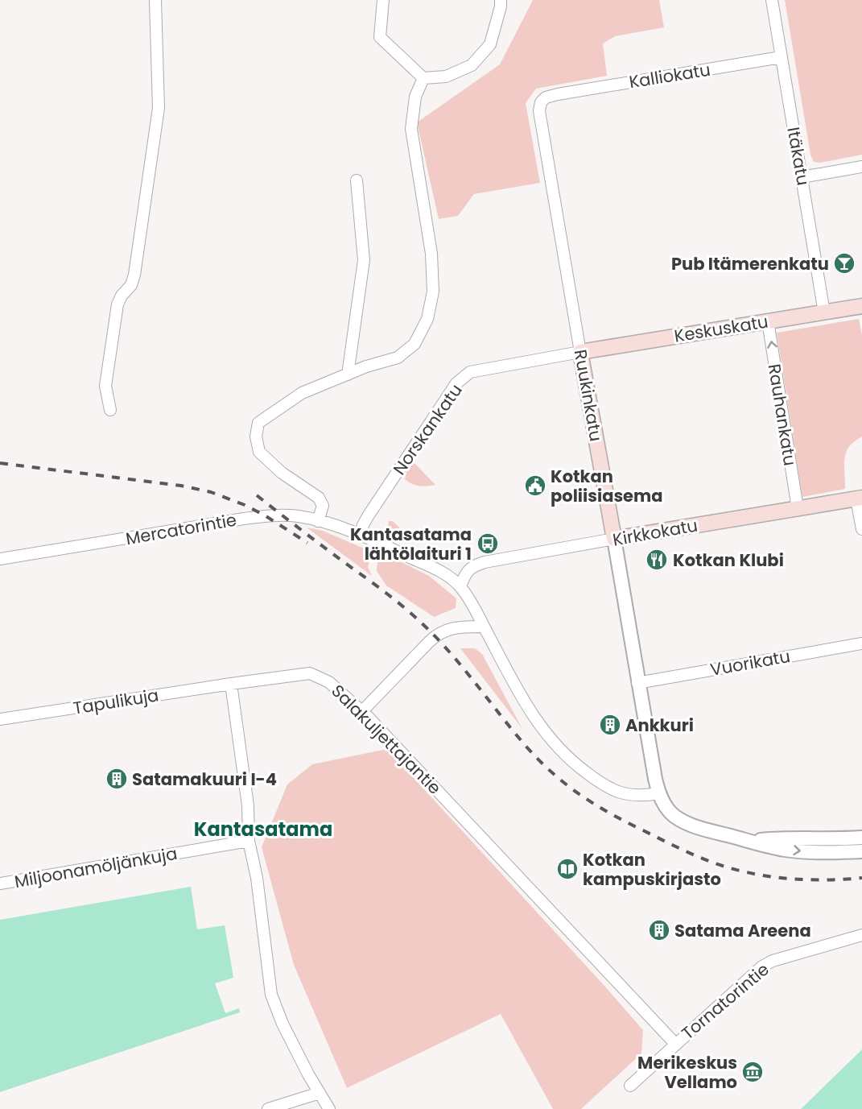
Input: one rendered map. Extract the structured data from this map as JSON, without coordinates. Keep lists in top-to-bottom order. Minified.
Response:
{"streets":{"main road":["Keskuskatu","Ruukinkatu","Kirkkokatu"],"street":["Kalliokatu","Itäkatu","Rauhankatu","Norskankatu","Mercatorintie","Vuorikatu","Tapulikuja","Salakuljettajantie","Miljoonamöljänkuja","Tornatorintie"]},"crossings":[["Kalliokatu","Itäkatu"],["Kalliokatu","Ruukinkatu"],["Itäkatu","Keskuskatu"],["Keskuskatu","Ruukinkatu"],["Keskuskatu","Rauhankatu"],["Keskuskatu","Norskankatu"],["Ruukinkatu","Norskankatu"],["Ruukinkatu","Kirkkokatu"],["Ruukinkatu","Vuorikatu"],["Rauhankatu","Kirkkokatu"],["Norskankatu","Mercatorintie"],["Mercatorintie","Kirkkokatu"],["Tapulikuja","Salakuljettajantie"],["Salakuljettajantie","Tornatorintie"]],"one_way":["Rauhankatu"],"districts":["Kantasatama"],"places":{"bar":["Pub Itämerenkatu"],"public building":["Kotkan poliisiasema"],"bus stop":["Kantasatama lähtölaituri 1"],"restaurant":["Kotkan Klubi"],"building":["Ankkuri","Satamakuuri I-4","Satama Areena"],"library":["Kotkan kampuskirjasto"],"museum":["Merikeskus Vellamo"]}}
